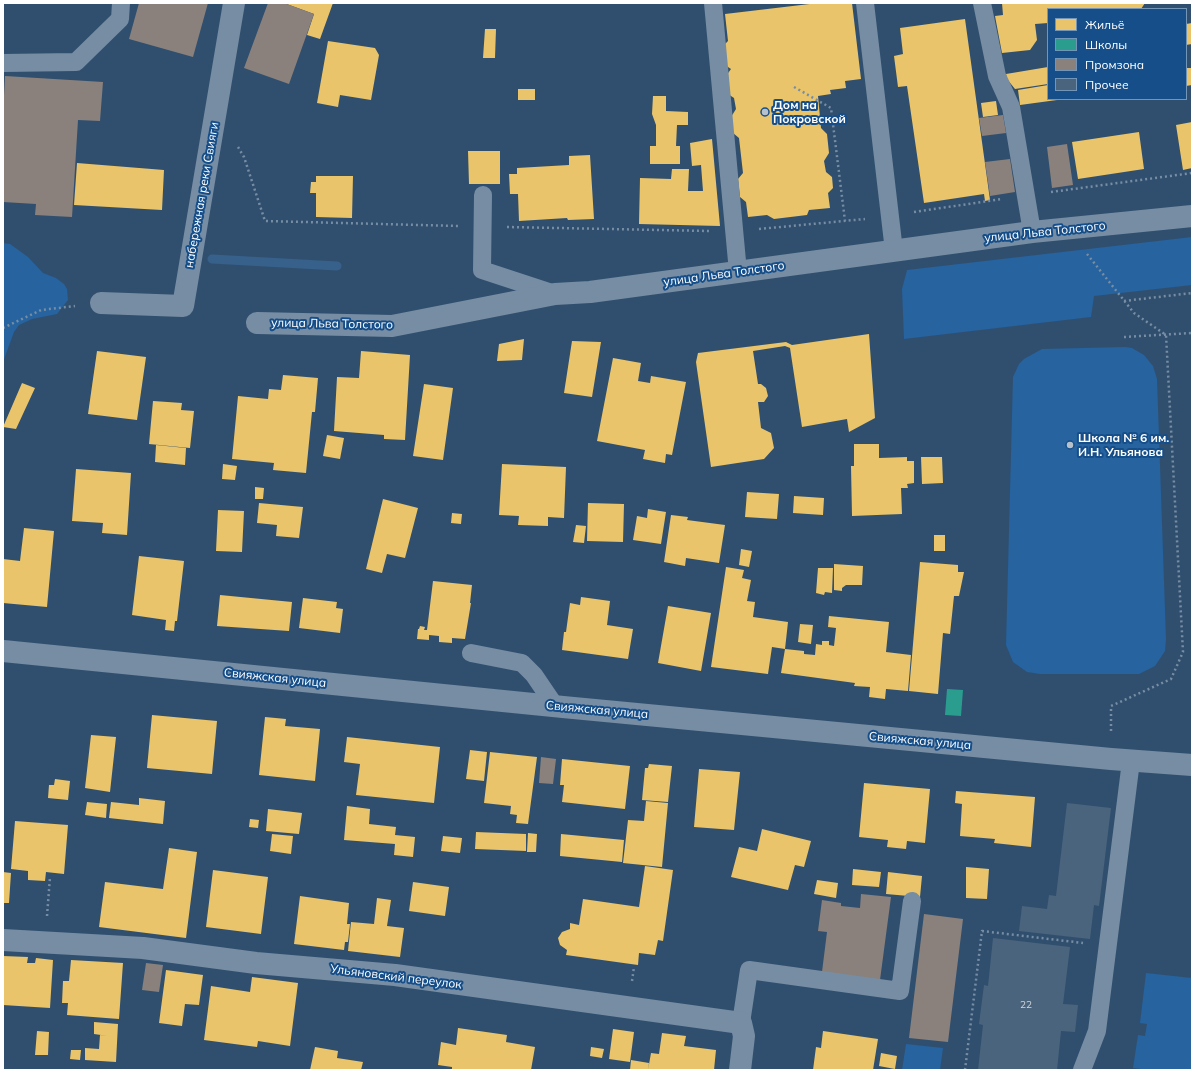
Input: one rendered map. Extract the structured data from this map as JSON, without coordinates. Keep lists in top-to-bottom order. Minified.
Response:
{"streets":{"street":["набережная реки Свияги","улица Льва Толстого","Свияжская улица","Ульяновский переулок"]},"places":["Дом на Покровской","Школа № 6 им. И.Н. Ульянова"],"house_numbers":["22"],"legend":["Жильё","Школы","Промзона","Прочее"]}
